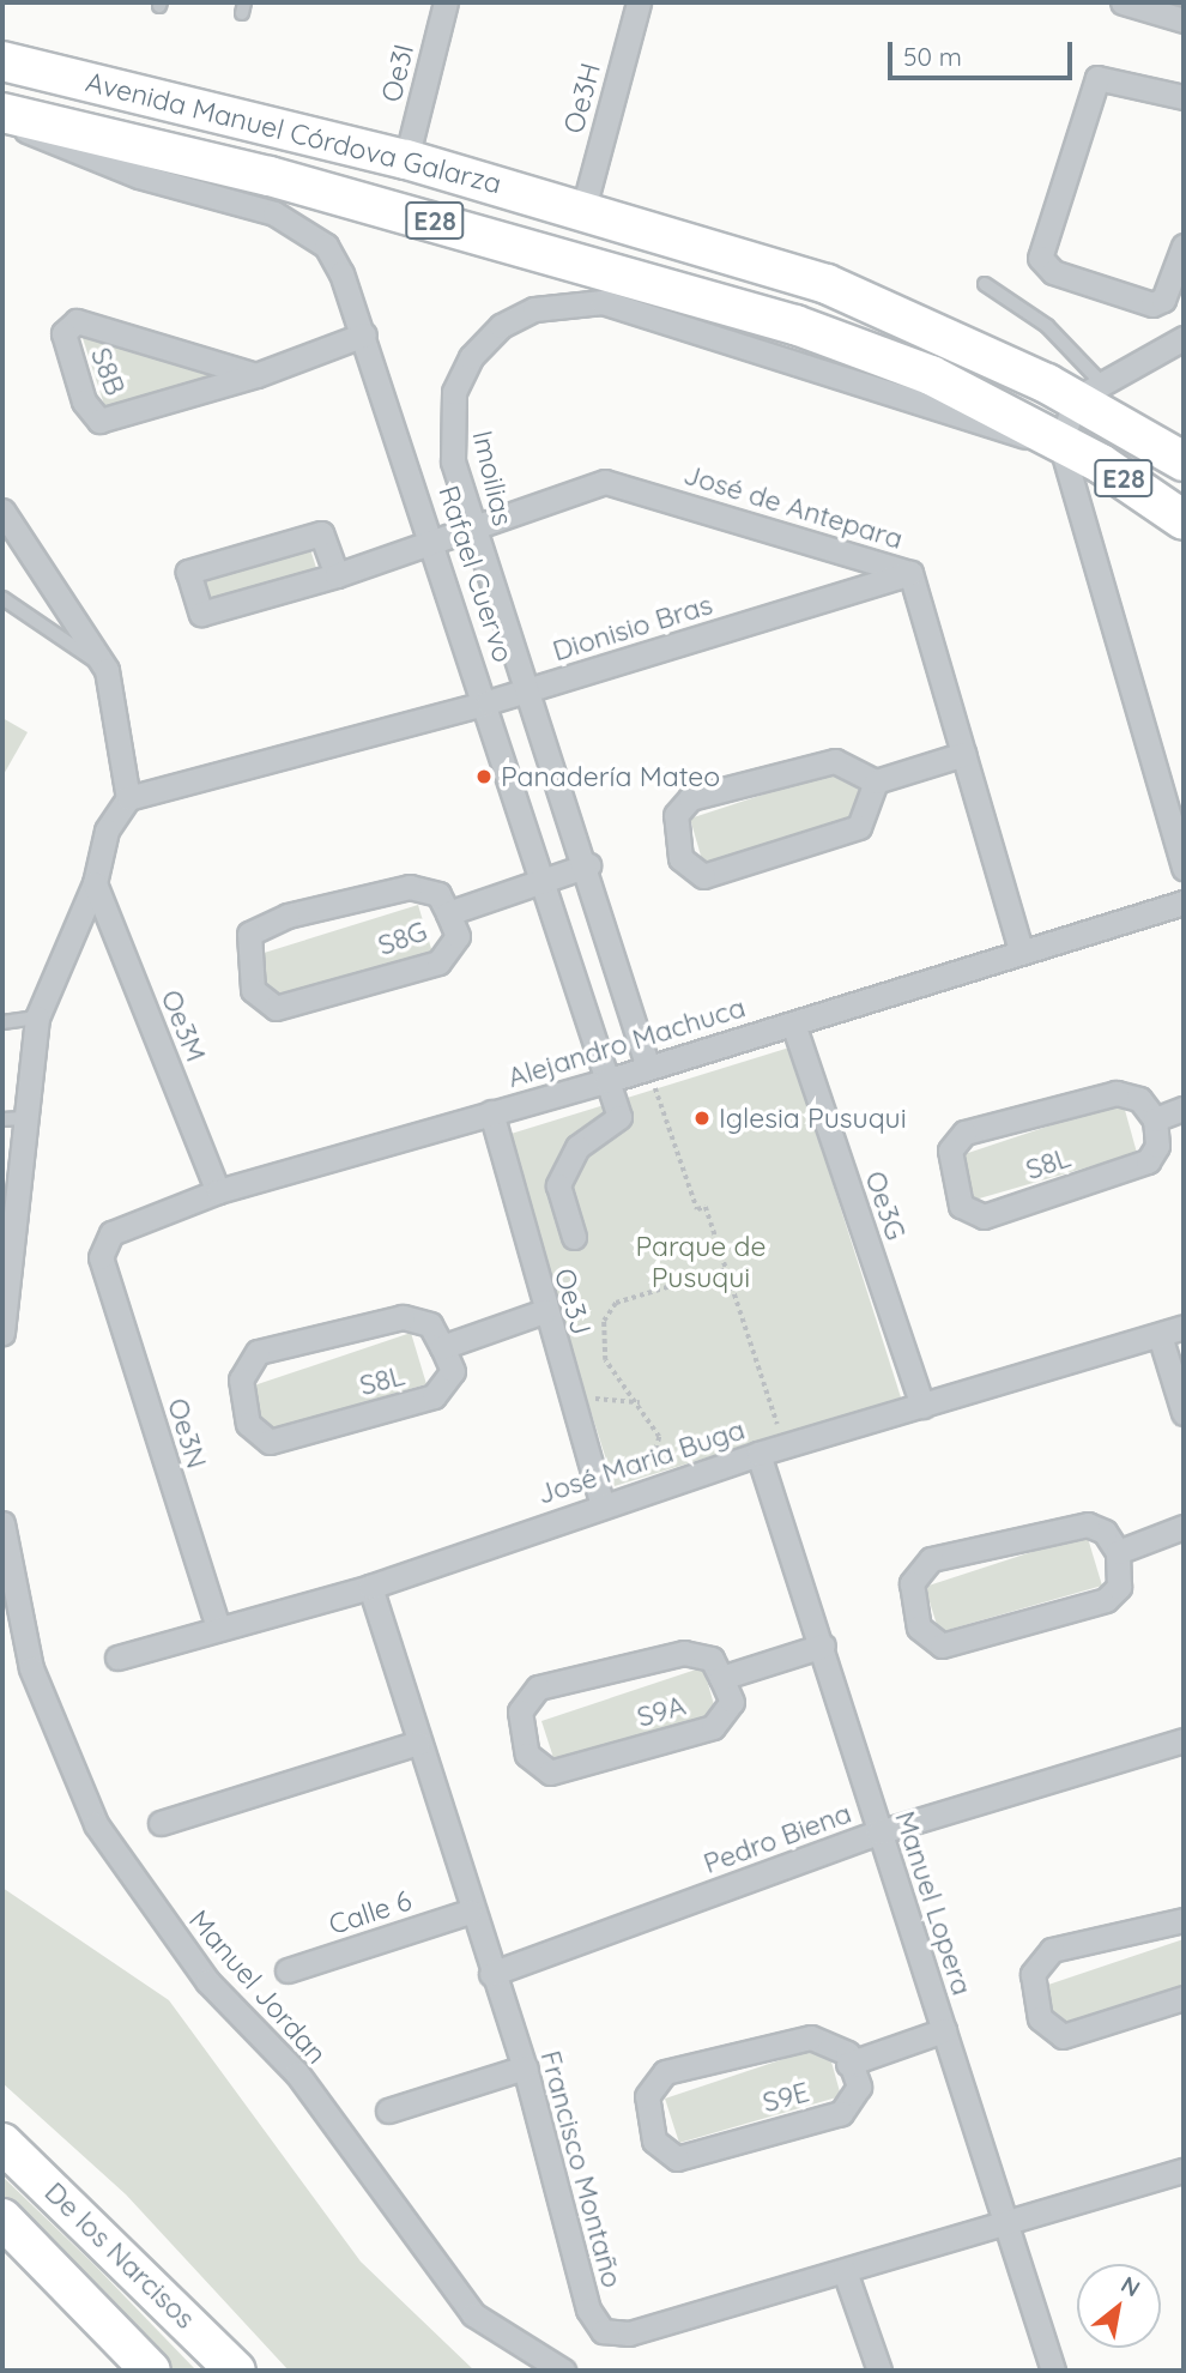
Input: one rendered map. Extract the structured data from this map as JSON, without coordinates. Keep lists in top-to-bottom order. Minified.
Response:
{"streets":{"main road":["Avenida Manuel Córdova Galarza","E28","De los Narcisos"],"street":["Oe3I","Oe3H","S8B","Imoilias","José de Antepara","Rafael Cuervo","Dionisio Bras","S8G","Oe3M","Alejandro Machuca","S8L","Oe3G","Oe3J","Oe3N","José Maria Buga","S9A","Pedro Biena","Manuel Lopera","Calle 6","Manuel Jordan","S9E","Francisco Montaño"]},"crossings":[["Oe3I","Avenida Manuel Córdova Galarza"],["Oe3H","Avenida Manuel Córdova Galarza"],["Avenida Manuel Córdova Galarza","Imoilias"],["S8B","Rafael Cuervo"],["Imoilias","José de Antepara"],["Imoilias","Dionisio Bras"],["Imoilias","S8G"],["Imoilias","Alejandro Machuca"],["José de Antepara","Rafael Cuervo"],["José de Antepara","Dionisio Bras"],["José de Antepara","Alejandro Machuca"],["Rafael Cuervo","Dionisio Bras"],["Rafael Cuervo","S8G"],["Rafael Cuervo","Alejandro Machuca"],["Oe3M","Alejandro Machuca"],["Alejandro Machuca","Oe3G"],["Alejandro Machuca","Oe3J"],["Alejandro Machuca","Oe3N"],["Oe3G","José Maria Buga"],["Oe3J","José Maria Buga"],["Oe3N","José Maria Buga"],["José Maria Buga","Manuel Lopera"],["José Maria Buga","Francisco Montaño"],["Pedro Biena","Manuel Lopera"],["Pedro Biena","Francisco Montaño"],["Manuel Lopera","Francisco Montaño"],["Calle 6","Francisco Montaño"]],"parks":["Parque de Pusuqui"],"places":["Panadería Mateo","Iglesia Pusuqui"],"scale_bar":"50 m","north":"top right"}
